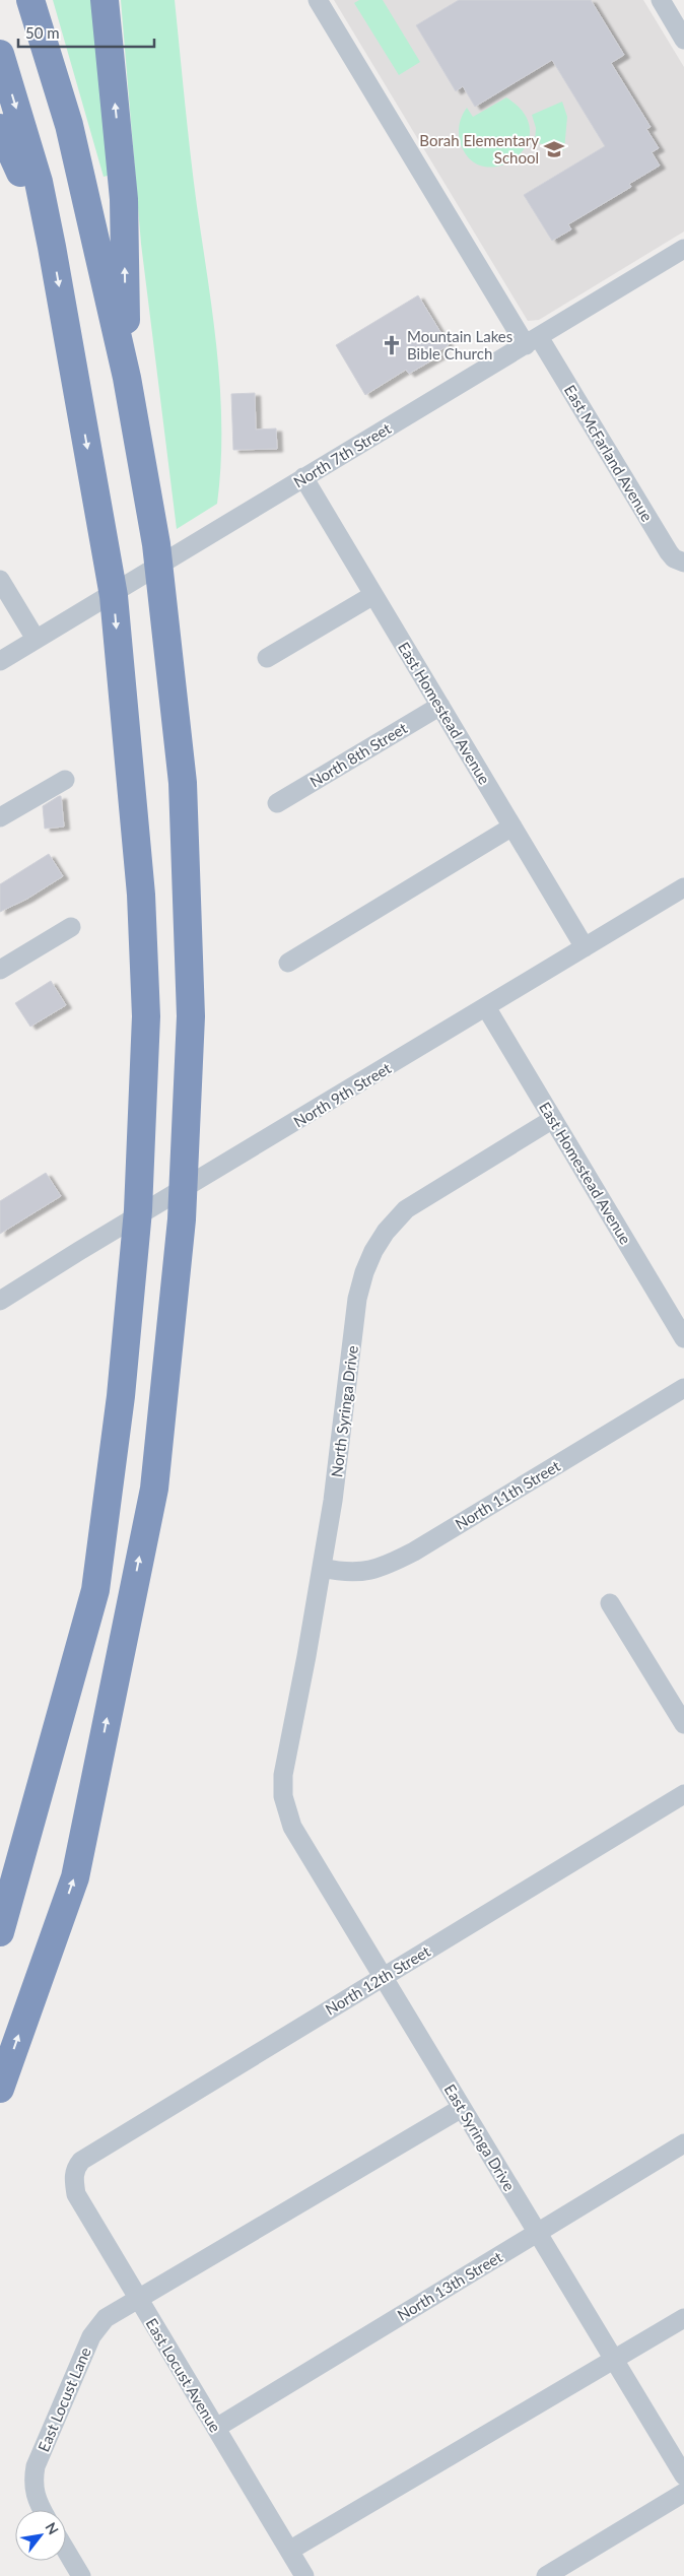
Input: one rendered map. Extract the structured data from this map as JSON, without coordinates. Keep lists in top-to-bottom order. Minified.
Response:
{"streets":{"street":["East McFarland Avenue","North 7th Street","East Homestead Avenue","North 8th Street","North 9th Street","North Syringa Drive","North 11th Street","North 12th Street","East Syringa Drive","North 13th Street","East Locust Avenue","East Locust Lane"]},"crossings":[["East McFarland Avenue","North 7th Street"],["North 7th Street","East Homestead Avenue"],["East Homestead Avenue","North 8th Street"],["East Homestead Avenue","North 9th Street"],["East Homestead Avenue","North Syringa Drive"],["North Syringa Drive","North 11th Street"],["North Syringa Drive","East Syringa Drive"],["North 12th Street","East Syringa Drive"],["North 12th Street","East Locust Avenue"],["East Syringa Drive","North 13th Street"],["East Syringa Drive","East Locust Lane"],["North 13th Street","East Locust Avenue"],["East Locust Avenue","East Locust Lane"]],"places":{"school or university":["Borah Elementary School"],"church":["Mountain Lakes Bible Church"]},"scale_bar":"50 m","north":"top right"}
